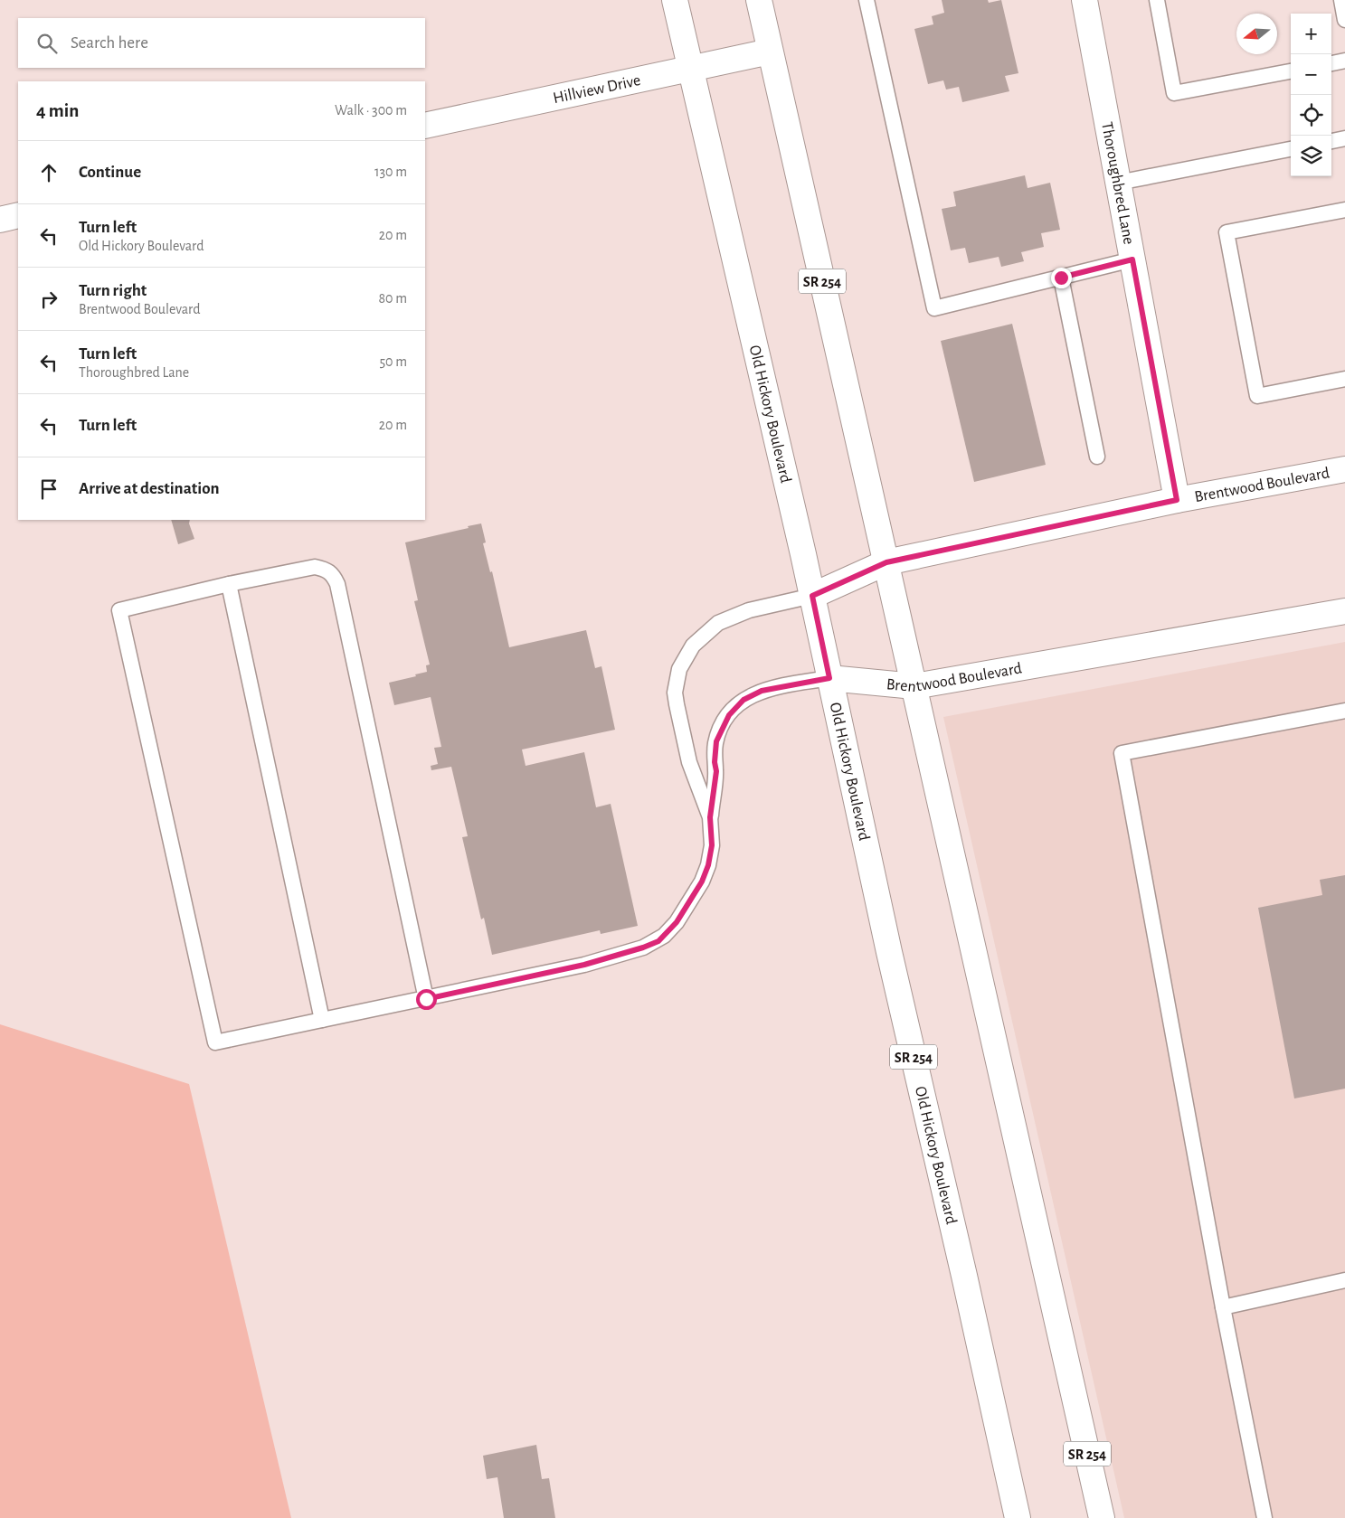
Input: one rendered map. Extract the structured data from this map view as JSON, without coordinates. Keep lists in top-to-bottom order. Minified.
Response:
{"streets":{"main road":["Hillview Drive","Thoroughbred Lane","SR 254","Old Hickory Boulevard","Brentwood Boulevard"]},"crossings":[["Hillview Drive","SR 254"],["Hillview Drive","Old Hickory Boulevard"],["Thoroughbred Lane","Brentwood Boulevard"],["SR 254","Brentwood Boulevard"],["Old Hickory Boulevard","Brentwood Boulevard"]],"north":"left","page":{"map_buttons":["+","−"],"search":"Search here","heading":["4 min","Walk · 300 m"],"list":[["Continue","130 m"],["Turn left","Old Hickory Boulevard","20 m"],["Turn right","Brentwood Boulevard","80 m"],["Turn left","Thoroughbred Lane","50 m"],["Turn left","20 m"],"Arrive at destination"]}}
